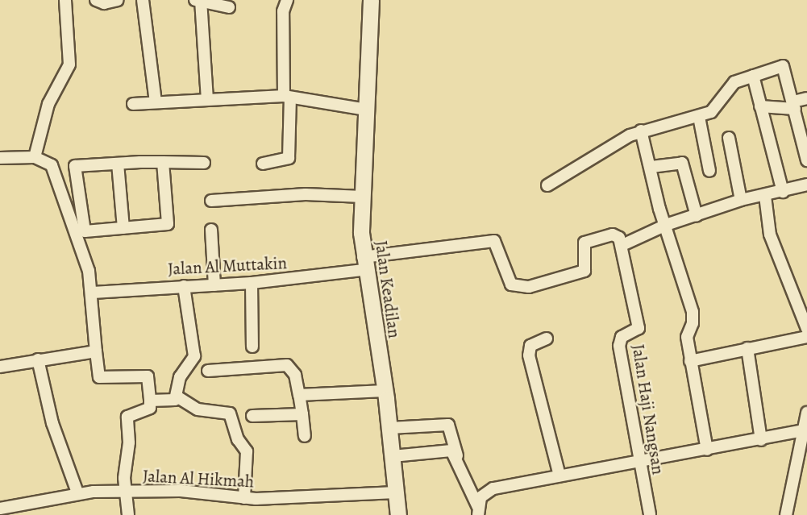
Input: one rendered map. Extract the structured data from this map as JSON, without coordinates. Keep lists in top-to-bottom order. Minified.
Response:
{"streets":{"main road":["Jalan Keadilan"],"street":["Jalan Al Muttakin","Jalan Haji Nangsan","Jalan Al Hikmah"]},"crossings":[["Jalan Al Muttakin","Jalan Keadilan"],["Jalan Keadilan","Jalan Al Hikmah"]]}
